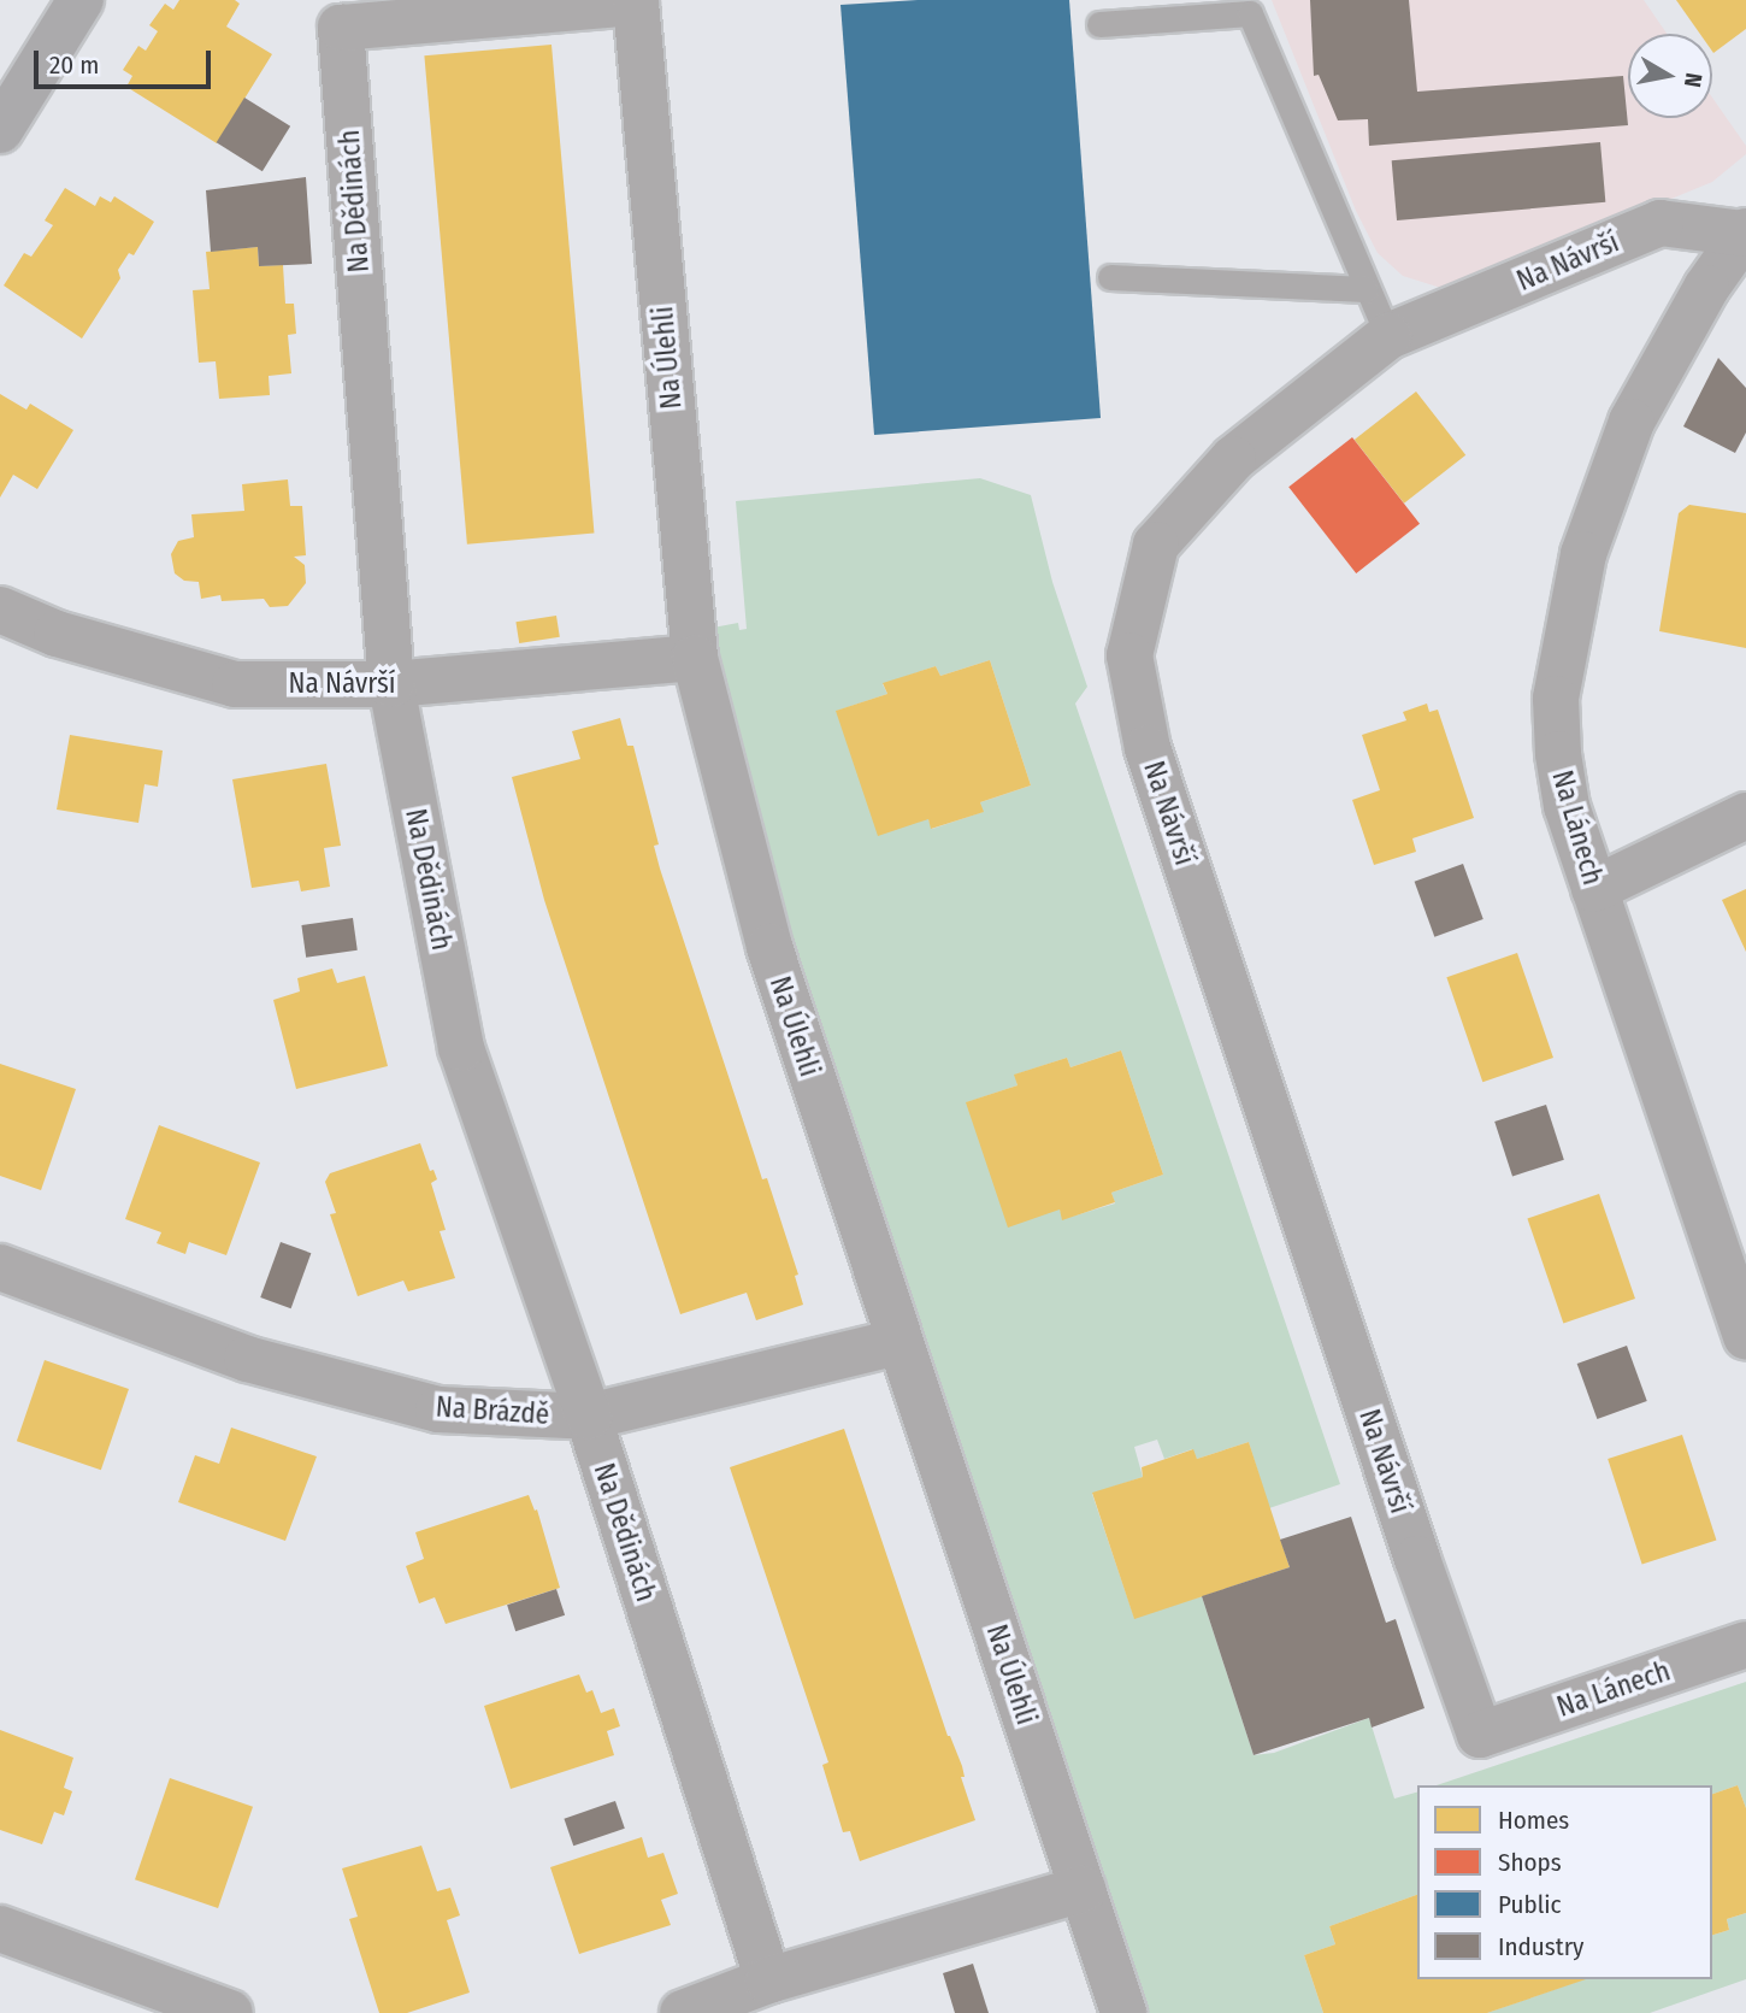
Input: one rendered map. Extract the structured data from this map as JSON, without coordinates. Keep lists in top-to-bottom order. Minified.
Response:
{"streets":{"street":["Na Dědinách","Na Návrší","Na Úlehli","Na Lánech","Na Brázdě"]},"crossings":[["Na Dědinách","Na Návrší"],["Na Dědinách","Na Úlehli"],["Na Dědinách","Na Brázdě"],["Na Návrší","Na Úlehli"],["Na Návrší","Na Lánech"],["Na Úlehli","Na Brázdě"]],"legend":["Homes","Shops","Public","Industry"],"scale_bar":"20 m","north":"right"}
